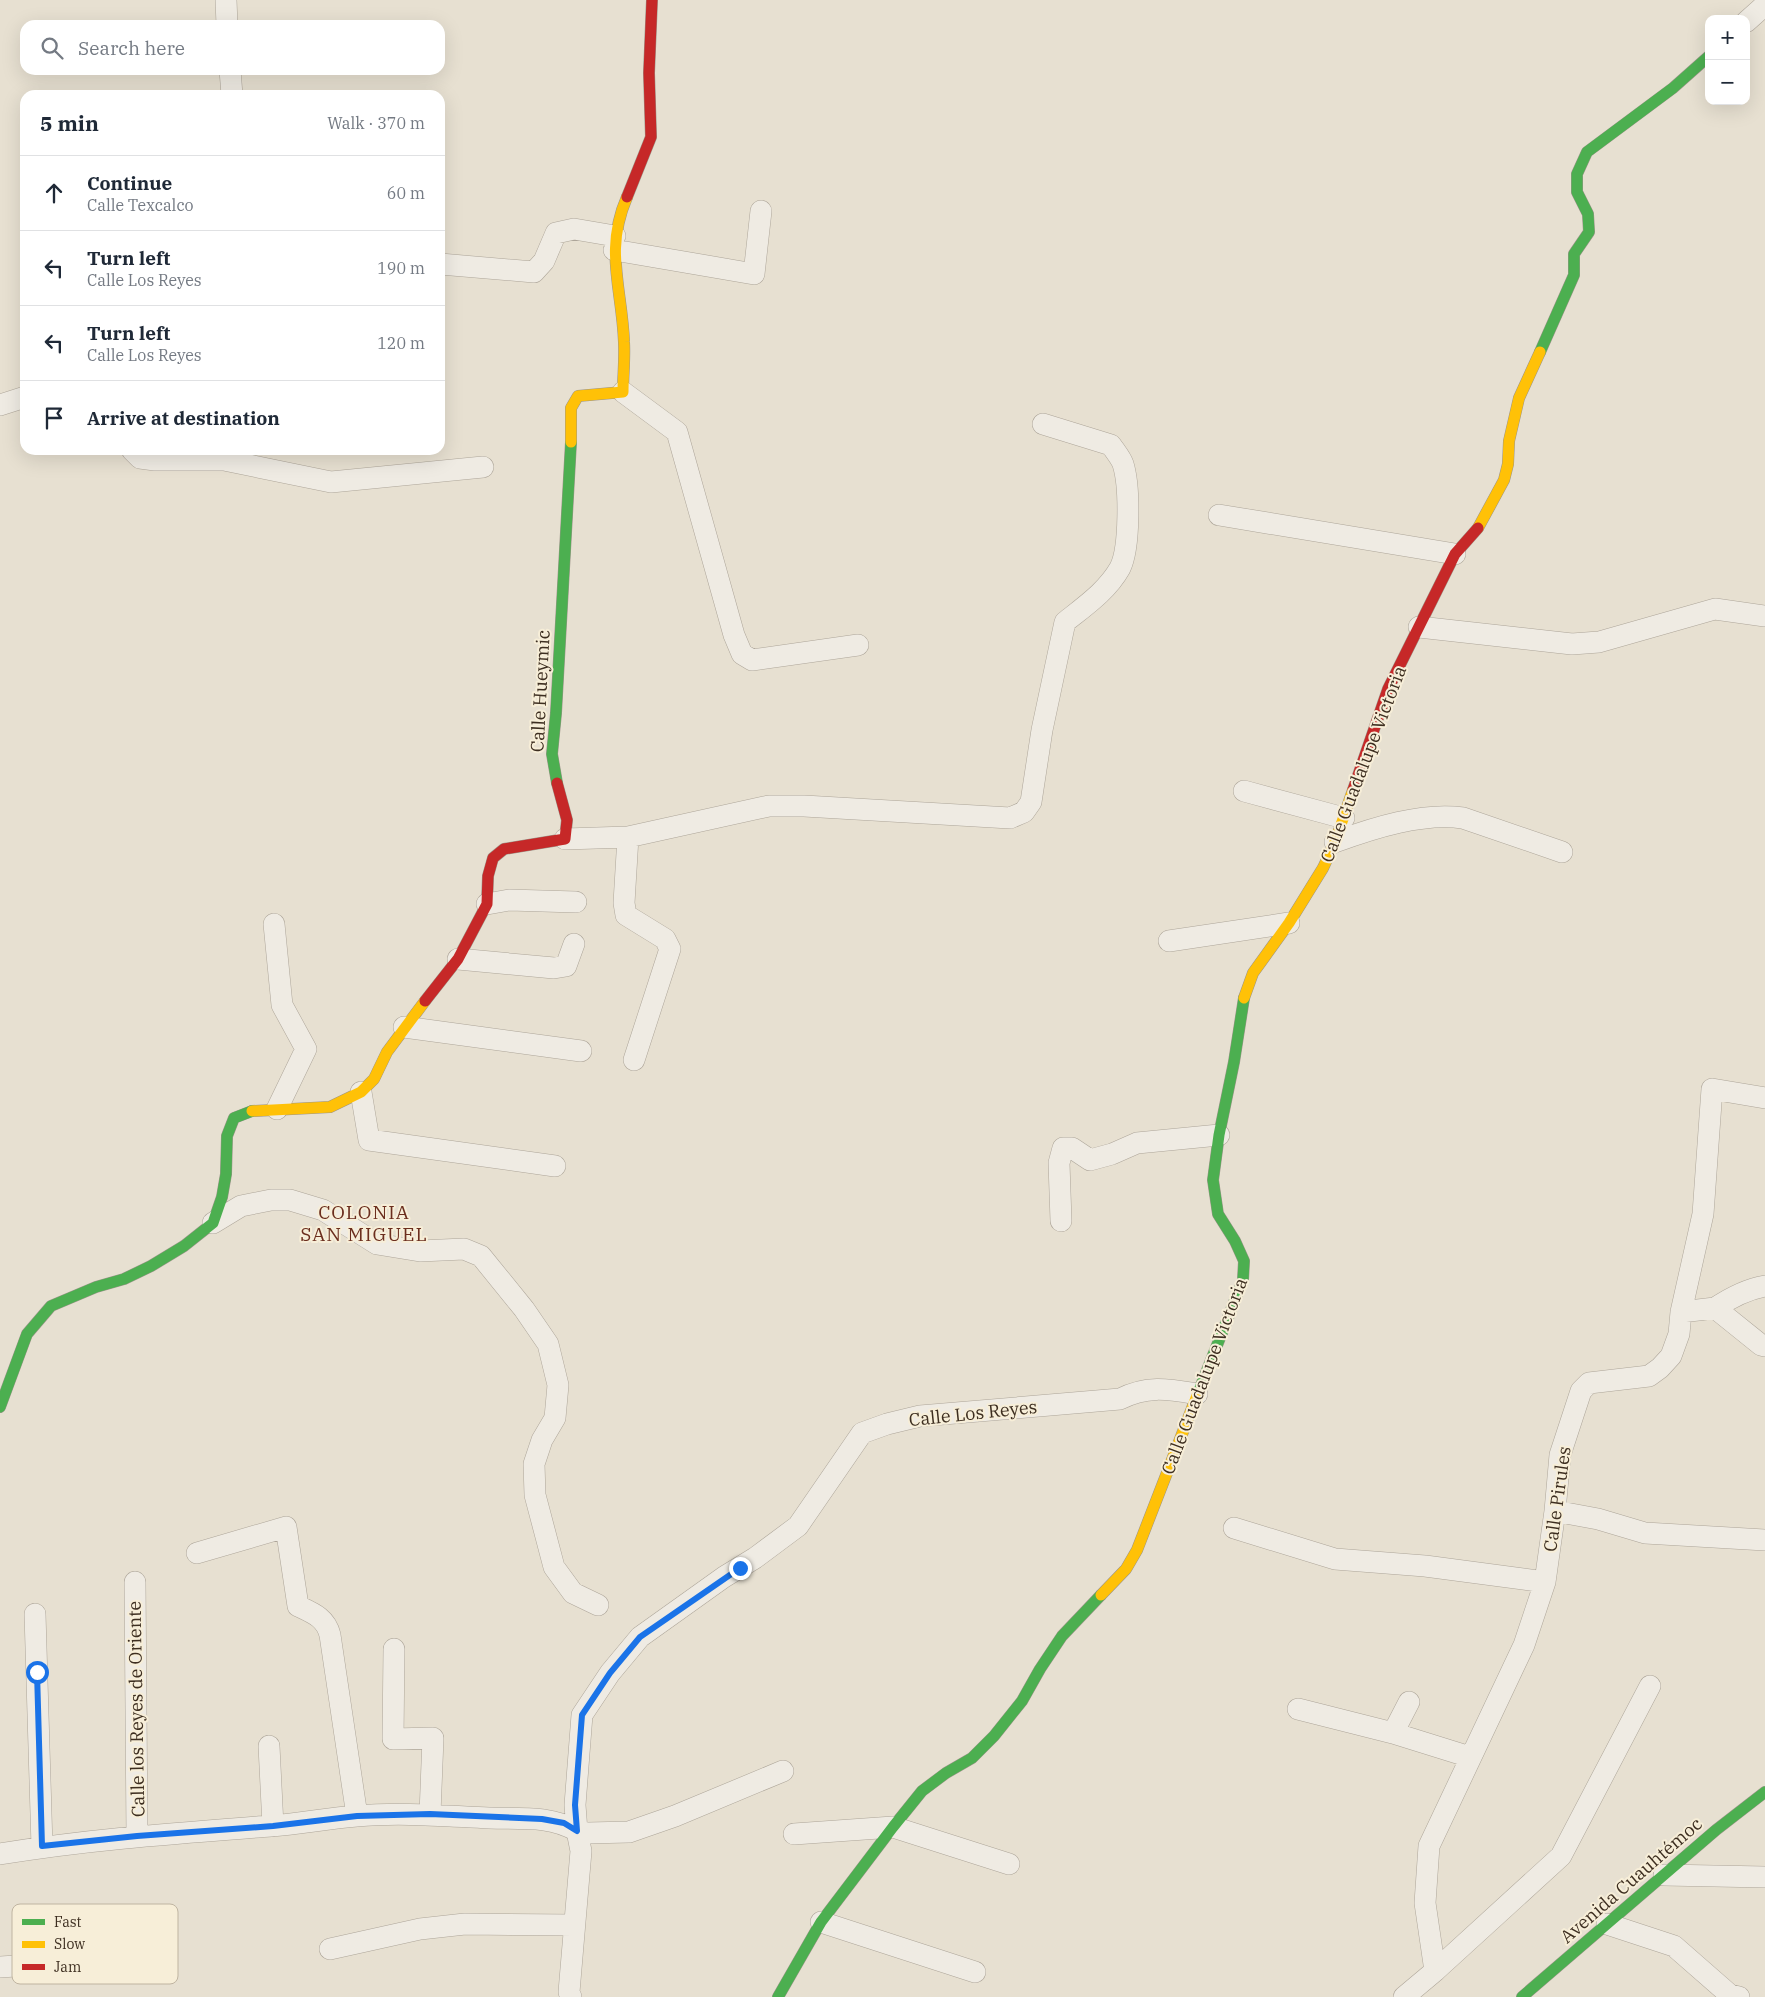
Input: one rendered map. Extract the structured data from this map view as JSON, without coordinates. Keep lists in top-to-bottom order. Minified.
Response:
{"streets":{"street":["Calle Hueymic","Calle Guadalupe Victoria","Calle Los Reyes","Calle Pirules","Calle los Reyes de Oriente","Avenida Cuauhtémoc"]},"crossings":[["Calle Guadalupe Victoria","Calle Los Reyes"]],"districts":["COLONIA SAN MIGUEL"],"legend":["Fast","Slow","Jam"],"page":{"map_buttons":["+","−"],"search":"Search here","heading":["5 min","Walk · 370 m"],"list":[["Continue","Calle Texcalco","60 m"],["Turn left","Calle Los Reyes","190 m"],["Turn left","Calle Los Reyes","120 m"],"Arrive at destination"]}}
